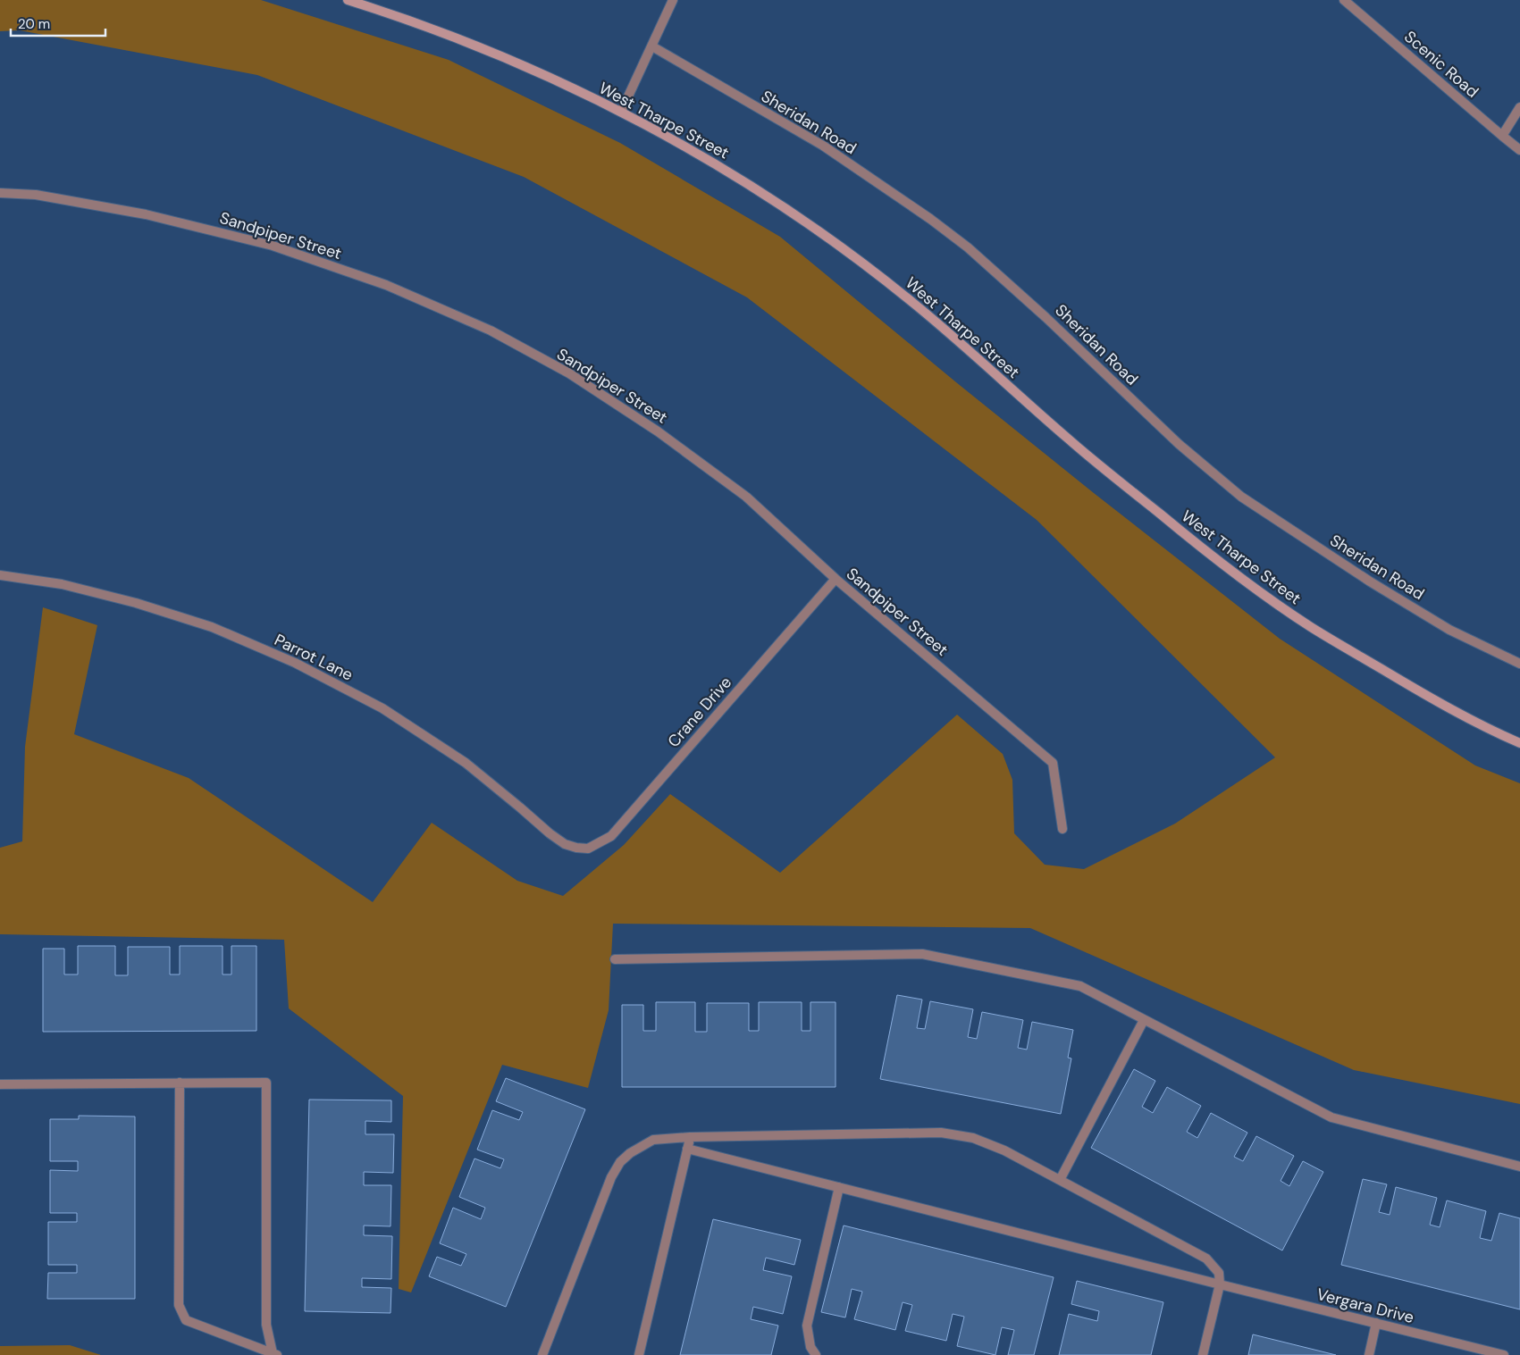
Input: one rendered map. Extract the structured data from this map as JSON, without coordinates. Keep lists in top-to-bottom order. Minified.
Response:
{"streets":{"main road":["West Tharpe Street"],"street":["Scenic Road","Sheridan Road","Sandpiper Street","Parrot Lane","Crane Drive","Vergara Drive"]},"crossings":[["Sandpiper Street","Crane Drive"],["Parrot Lane","Crane Drive"]],"scale_bar":"20 m"}
